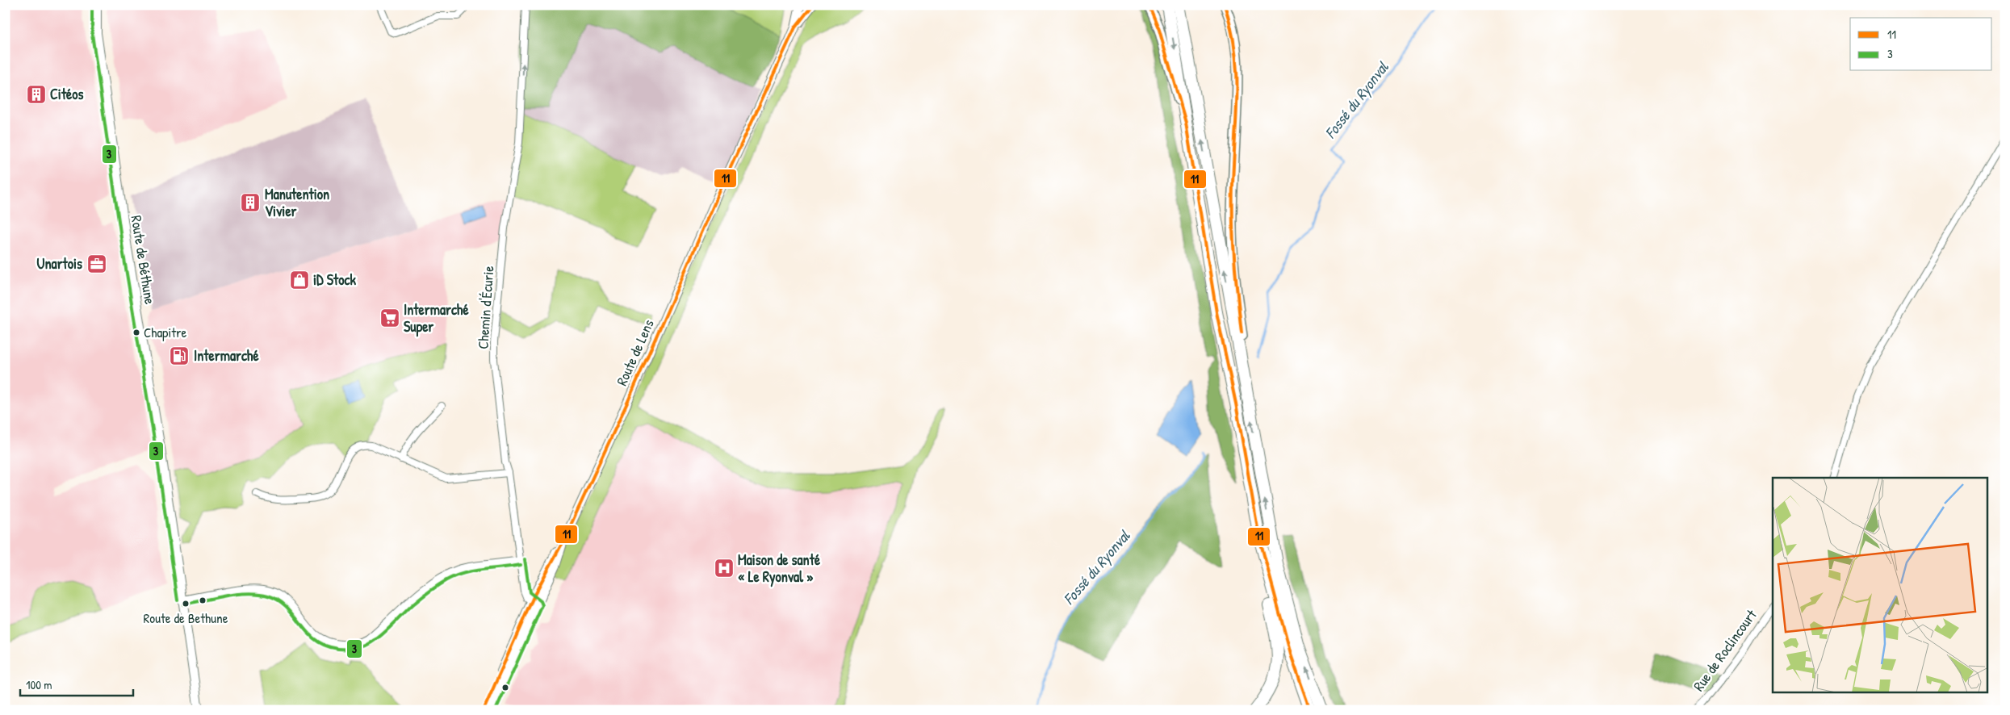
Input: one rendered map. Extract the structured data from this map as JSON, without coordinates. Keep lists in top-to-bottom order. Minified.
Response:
{"streets":{"main road":["Route de Béthune","Route de Lens"],"street":["Chemin d'Écurie","Rue de Roclincourt"]},"crossings":[["Chemin d'Écurie","Route de Lens"]],"one_way":["Chemin d'Écurie"],"water":["Fossé du Ryonval"],"places":{"building":["Citéos","Manutention Vivier"],"office":["Unartois"],"shop":["iD Stock"],"supermarket":["Intermarché Super"],"other":["Chapitre","Route de Bethune"],"fuel station":["Intermarché"],"hospital":["Maison de santé « Le Ryonval »"]},"lines":["transit line 11","transit line 3"],"legend":["11","3"],"scale_bar":"100 m"}
